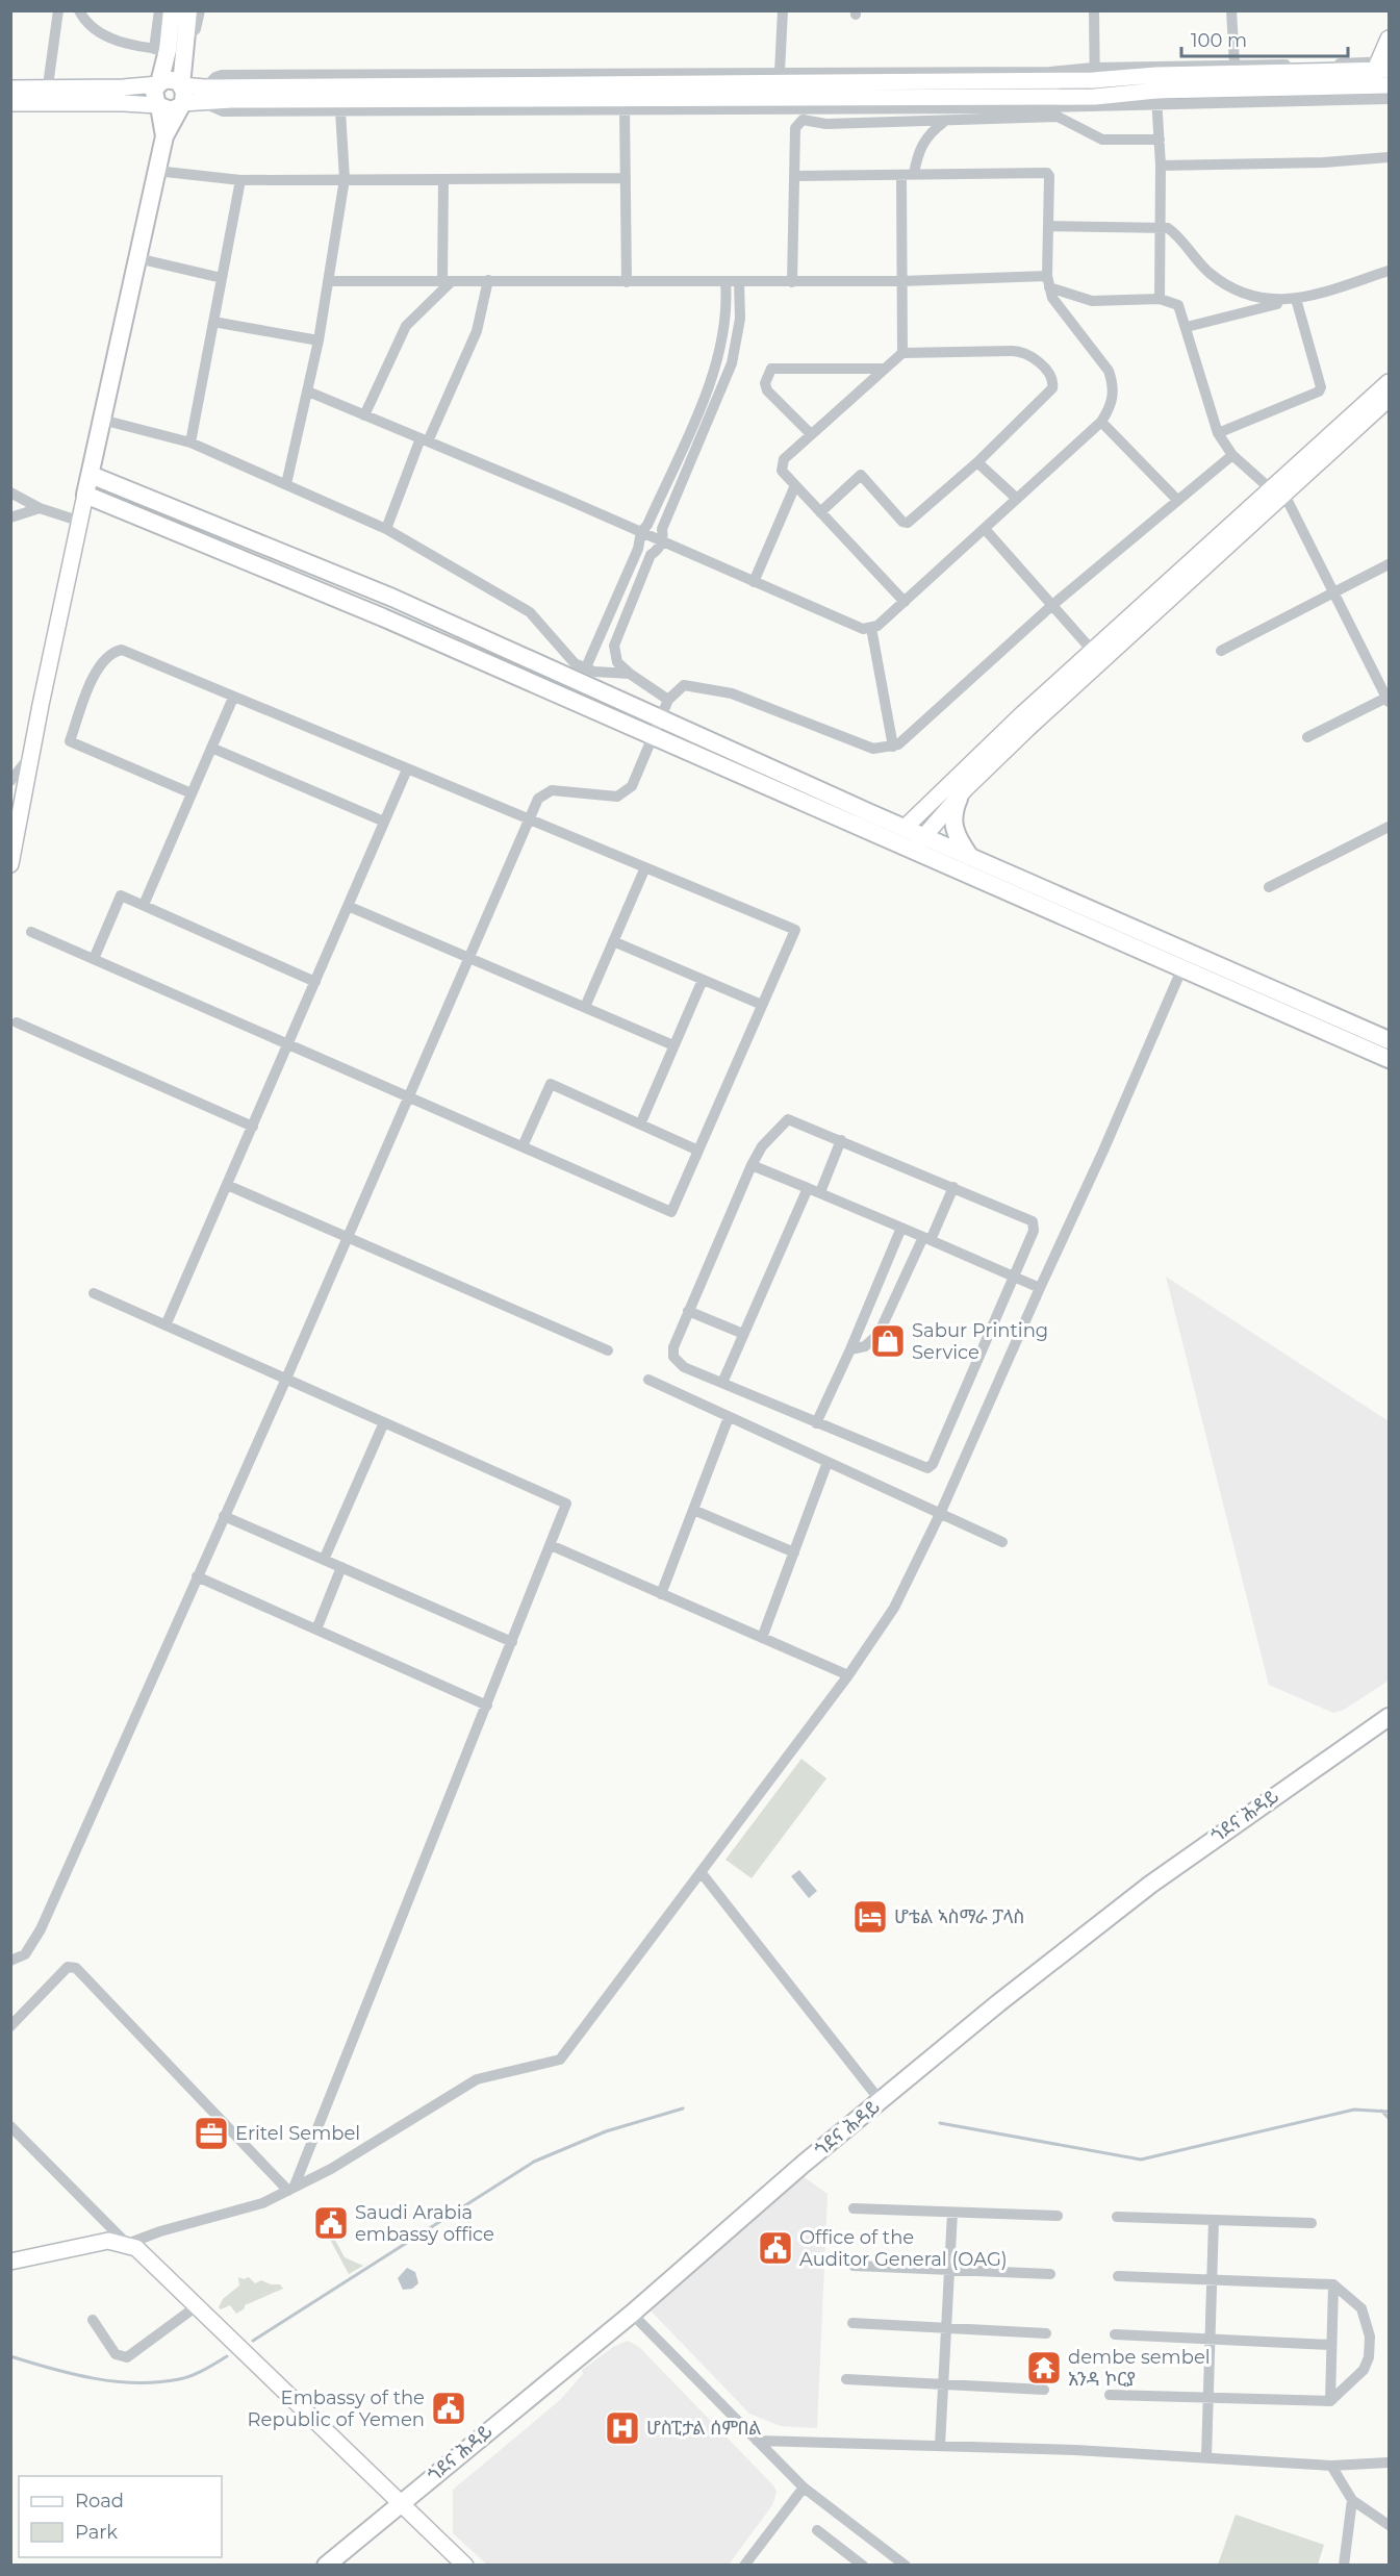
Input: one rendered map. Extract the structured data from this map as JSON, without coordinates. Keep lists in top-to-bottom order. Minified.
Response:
{"streets":{"main road":["ጎደና ሕዳይ"]},"places":{"shop":["Sabur Printing Service"],"hotel":["ሆቴል ኣስማራ ፓላስ"],"office":["Eritel Sembel"],"public building":["Saudi Arabia embassy office","Office of the Auditor General (OAG)","Embassy of the Republic of Yemen"],"temple":["dembe sembel አንዳ ኮርያ"],"hospital":["ሆስፒታል ሰምበል"]},"legend":["Road","Park"],"scale_bar":"100 m"}
